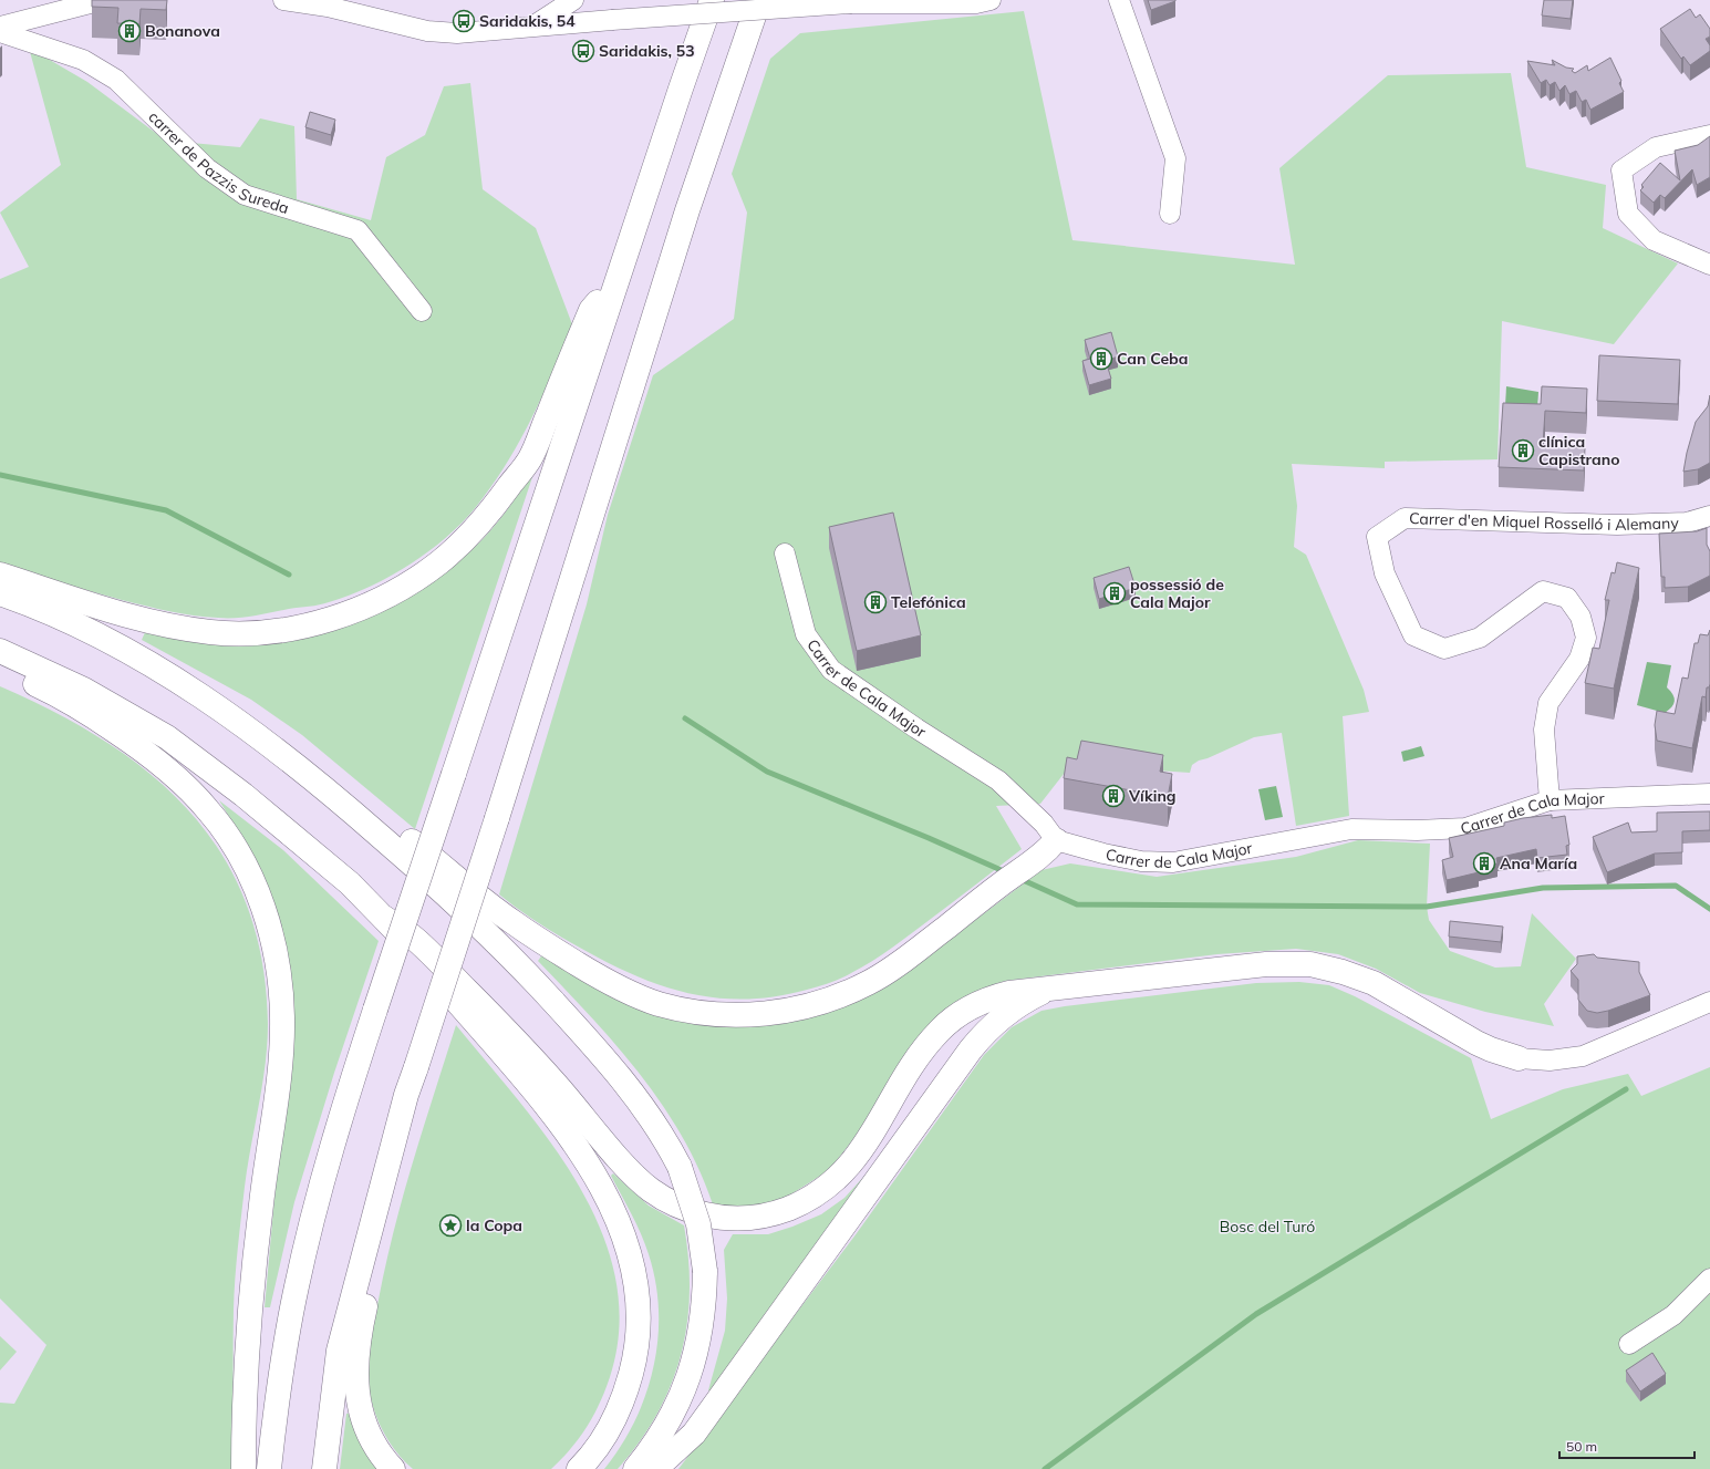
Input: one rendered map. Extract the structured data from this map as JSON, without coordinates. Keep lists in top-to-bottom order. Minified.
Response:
{"streets":{"street":["carrer de Pazzis Sureda","Carrer d'en Miquel Rosselló i Alemany","Carrer de Cala Major"]},"crossings":[["Carrer d'en Miquel Rosselló i Alemany","Carrer de Cala Major"]],"parks":["Bosc del Turó"],"places":{"bus stop":["Saridakis, 54","Saridakis, 53"],"building":["Bonanova","Can Ceba","clínica Capistrano","possessió de Cala Major","Telefónica","Víking","Ana María"],"place":["la Copa"]},"scale_bar":"50 m"}
